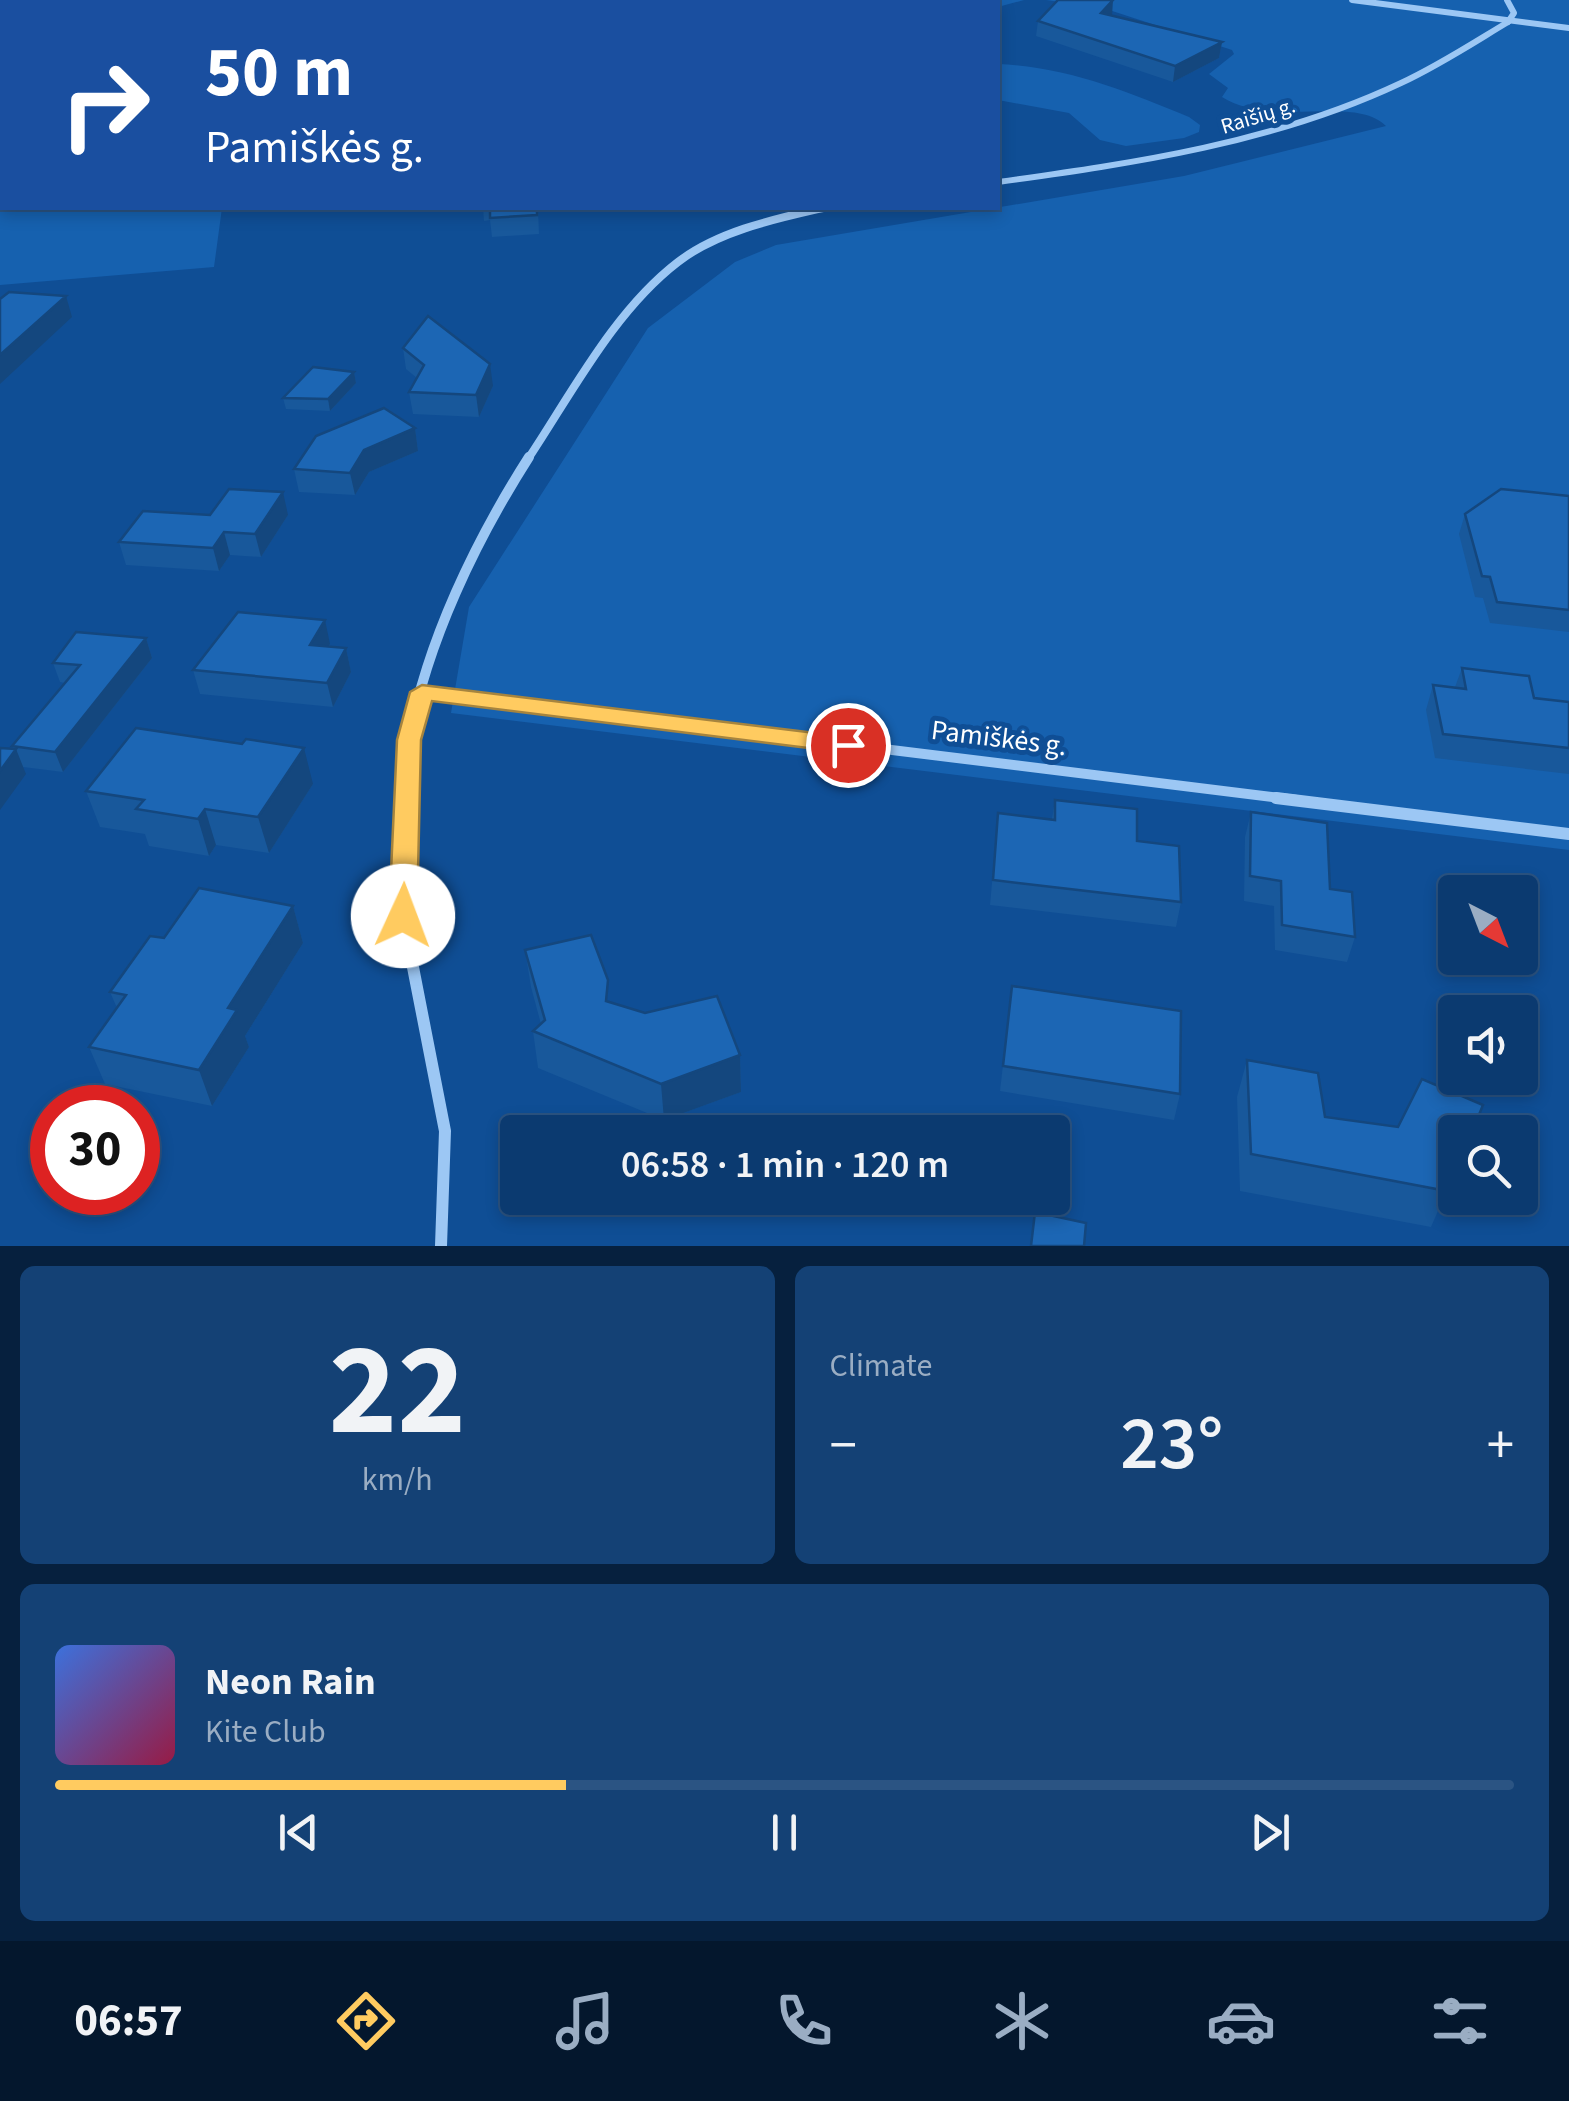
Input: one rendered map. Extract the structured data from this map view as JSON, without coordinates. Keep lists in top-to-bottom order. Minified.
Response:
{"streets":{"street":["Raišių g.","Pamiškės g."]},"north":"bottom right","page":{"turn":["50 m","Pamiškės g."],"limit":"30","trip":"06:58 · 1 min · 120 m","tile":[["22","km/h"],"Climate"],"heat":["−","23°","+"],"song":["Neon Rain","Kite Club"],"tabs":"06:57"}}
